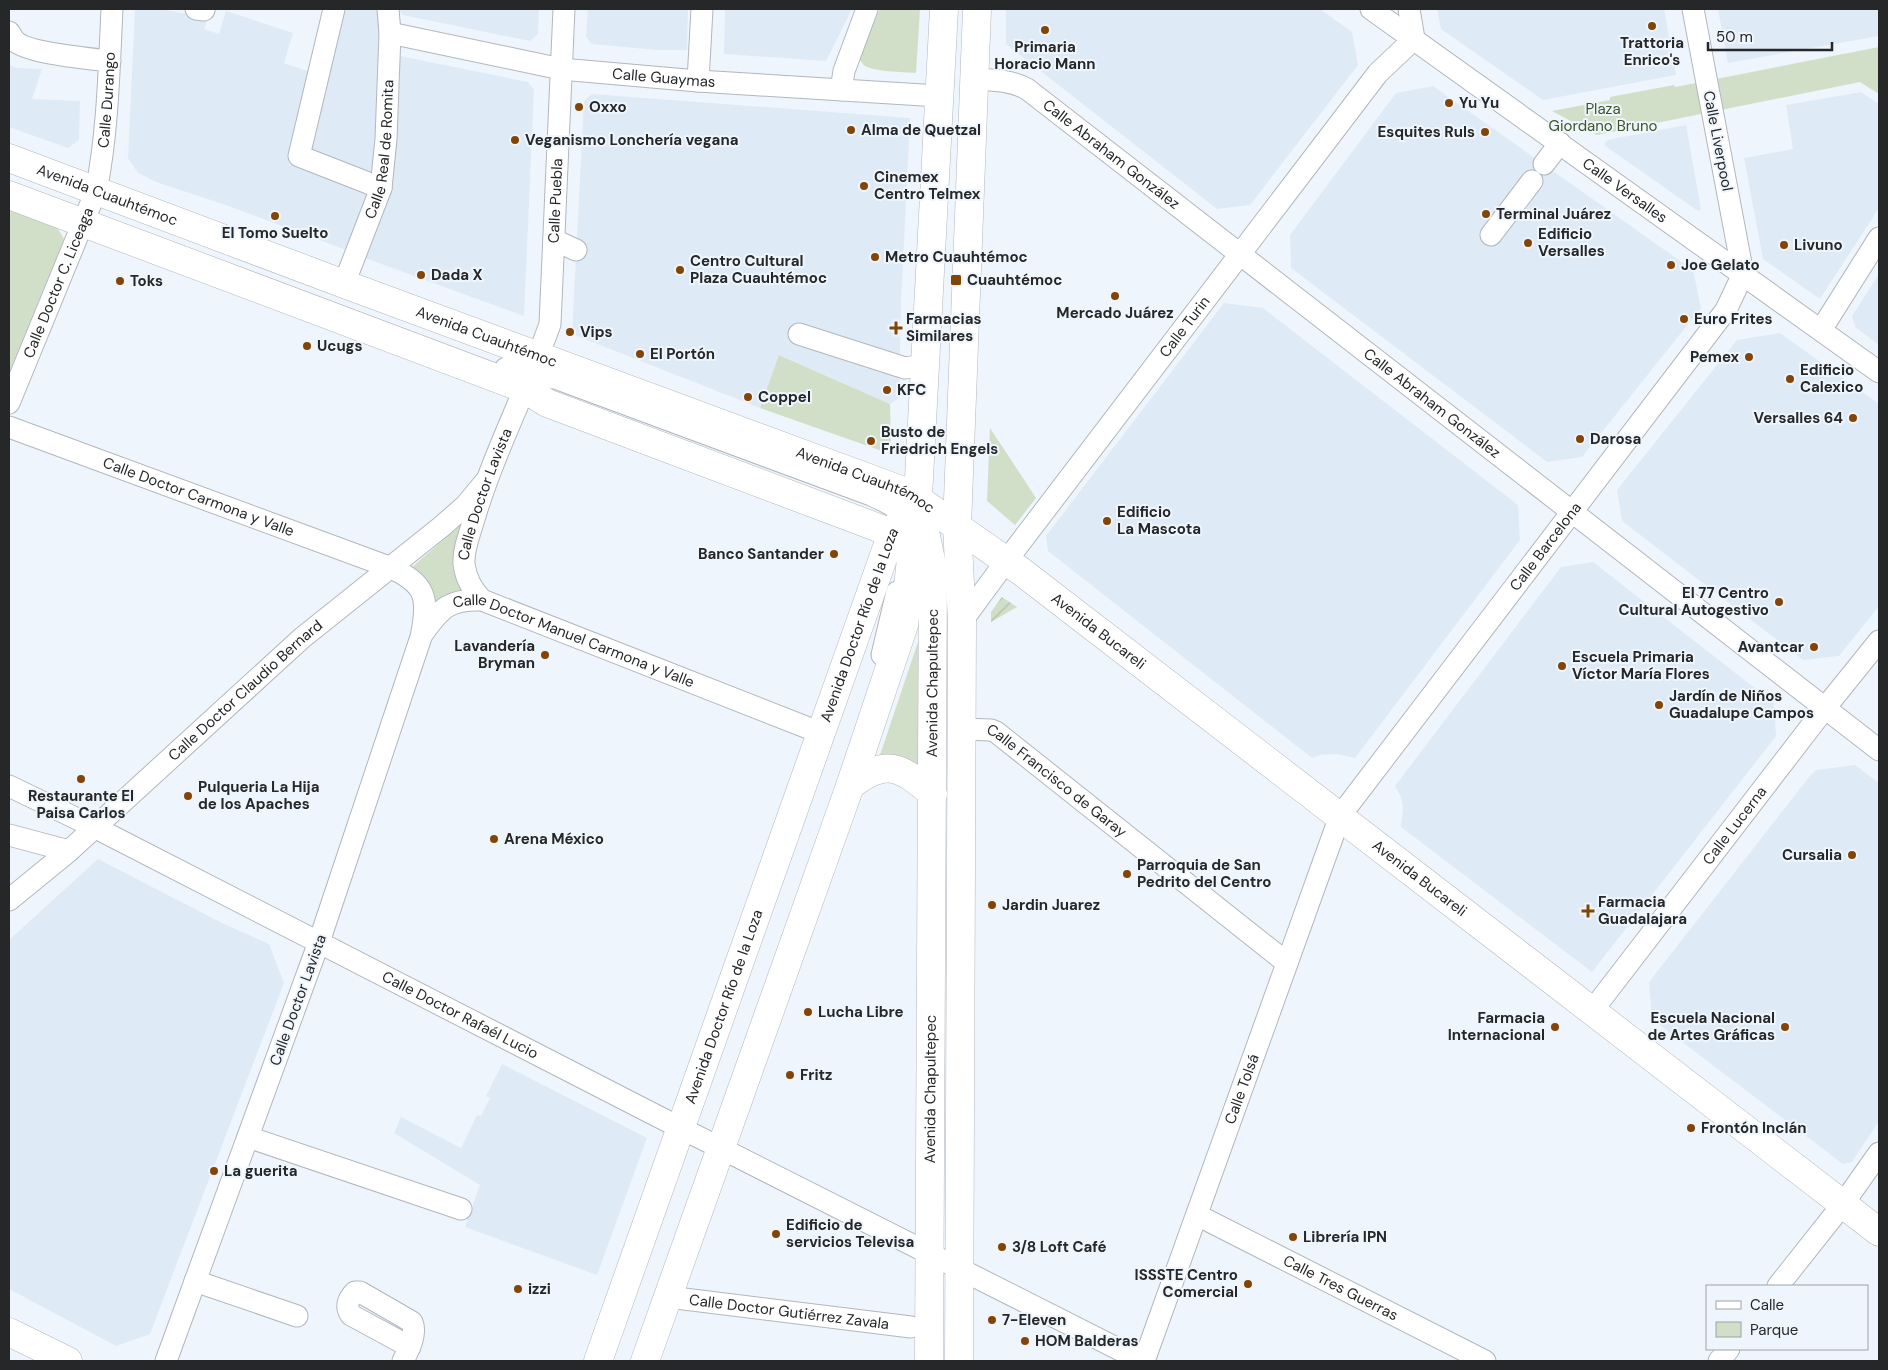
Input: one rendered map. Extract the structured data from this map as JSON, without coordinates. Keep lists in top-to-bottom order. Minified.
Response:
{"streets":{"main road":["Avenida Cuauhtémoc","Avenida Doctor Río de la Loza","Avenida Bucareli","Avenida Chapultepec"],"street":["Calle Guaymas","Calle Durango","Calle Liverpool","Calle Real de Romita","Calle Abraham González","Calle Versalles","Calle Puebla","Calle Doctor C. Liceaga","Calle Turin","Calle Doctor Lavista","Calle Doctor Carmona y Valle","Calle Barcelona","Calle Doctor Manuel Carmona y Valle","Calle Doctor Claudio Bernard","Calle Francisco de Garay","Calle Lucerna","Calle Doctor Rafaél Lucio","Calle Tolsá","Calle Tres Guerras","Calle Doctor Gutiérrez Zavala"]},"crossings":[["Calle Guaymas","Calle Real de Romita"],["Calle Guaymas","Calle Puebla"],["Calle Guaymas","Avenida Chapultepec"],["Calle Durango","Avenida Cuauhtémoc"],["Calle Durango","Calle Doctor C. Liceaga"],["Calle Liverpool","Calle Versalles"],["Calle Liverpool","Calle Barcelona"],["Calle Real de Romita","Avenida Cuauhtémoc"],["Calle Abraham González","Calle Turin"],["Calle Abraham González","Calle Barcelona"],["Calle Abraham González","Avenida Chapultepec"],["Calle Abraham González","Calle Lucerna"],["Calle Versalles","Calle Turin"],["Calle Versalles","Calle Barcelona"],["Avenida Cuauhtémoc","Calle Puebla"],["Avenida Cuauhtémoc","Calle Doctor C. Liceaga"],["Avenida Cuauhtémoc","Calle Doctor Lavista"],["Avenida Cuauhtémoc","Avenida Doctor Río de la Loza"],["Avenida Cuauhtémoc","Avenida Bucareli"],["Avenida Cuauhtémoc","Avenida Chapultepec"],["Calle Puebla","Calle Doctor Lavista"],["Calle Turin","Avenida Bucareli"],["Calle Turin","Avenida Chapultepec"],["Calle Doctor Lavista","Calle Doctor Manuel Carmona y Valle"],["Calle Doctor Lavista","Calle Doctor Claudio Bernard"],["Calle Doctor Lavista","Calle Doctor Rafaél Lucio"],["Calle Doctor Carmona y Valle","Calle Doctor Claudio Bernard"],["Calle Barcelona","Avenida Bucareli"],["Calle Barcelona","Calle Tolsá"],["Avenida Doctor Río de la Loza","Calle Doctor Manuel Carmona y Valle"],["Avenida Doctor Río de la Loza","Avenida Chapultepec"],["Avenida Doctor Río de la Loza","Calle Doctor Rafaél Lucio"],["Avenida Doctor Río de la Loza","Calle Doctor Gutiérrez Zavala"],["Avenida Bucareli","Avenida Chapultepec"],["Avenida Bucareli","Calle Lucerna"],["Avenida Bucareli","Calle Tolsá"],["Avenida Chapultepec","Calle Francisco de Garay"],["Avenida Chapultepec","Calle Doctor Rafaél Lucio"],["Avenida Chapultepec","Calle Doctor Gutiérrez Zavala"],["Calle Doctor Claudio Bernard","Calle Doctor Rafaél Lucio"],["Calle Francisco de Garay","Calle Tolsá"],["Calle Doctor Rafaél Lucio","Calle Tolsá"],["Calle Tolsá","Calle Tres Guerras"]],"parks":["Plaza Giordano Bruno"],"places":{"other":["Trattoria Enrico's","Primaria Horacio Mann","Yu Yu","Oxxo","Alma de Quetzal","Esquites Ruls","Veganismo Lonchería vegana","Cinemex Centro Telmex","Terminal Juárez","El Tomo Suelto","Edificio Versalles","Livuno","Metro Cuauhtémoc","Joe Gelato","Centro Cultural Plaza Cuauhtémoc","Dada X","Toks","Mercado Juárez","Euro Frites","Vips","Ucugs","El Portón","Pemex","Edificio Calexico","KFC","Coppel","Versalles 64","Darosa","Busto de Friedrich Engels","Edificio La Mascota","Banco Santander","El 77 Centro Cultural Autogestivo","Avantcar","Lavandería Bryman","Escuela Primaria Víctor María Flores","Jardín de Niños Guadalupe Campos","Restaurante El Paisa Carlos","Pulqueria La Hija de los Apaches","Arena México","Cursalia","Parroquia de San Pedrito del Centro","Jardin Juarez","Lucha Libre","Farmacia Internacional","Escuela Nacional de Artes Gráficas","Fritz","Frontón Inclán","La guerita","Edificio de servicios Televisa","Librería IPN","3/8 Loft Café","ISSSTE Centro Comercial","izzi","7-Eleven","HOM Balderas"],"transit":["Cuauhtémoc"],"health":["Farmacias Similares","Farmacia Guadalajara"]},"legend":["Calle","Parque"],"scale_bar":"50 m"}
